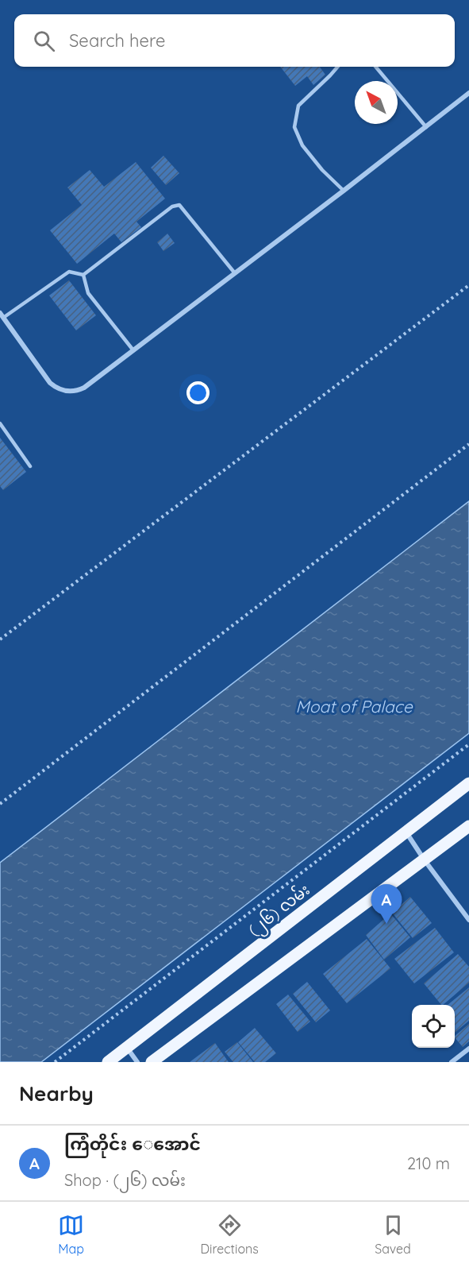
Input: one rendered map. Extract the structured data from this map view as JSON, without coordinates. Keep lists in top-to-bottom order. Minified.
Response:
{"streets":{"main road":["(၂၆) လမ်း"]},"water":["Moat of Palace"],"north":"top left","page":{"search":"Search here","pins":"A","heading":"Nearby","list":[{"mark":"A","name":"ကြံတိုင်း‌ ‌ေအောင်","note":"Shop · (၂၆) လမ်း","value":"210 m"}],"nav":["Map","Directions","Saved"]}}
